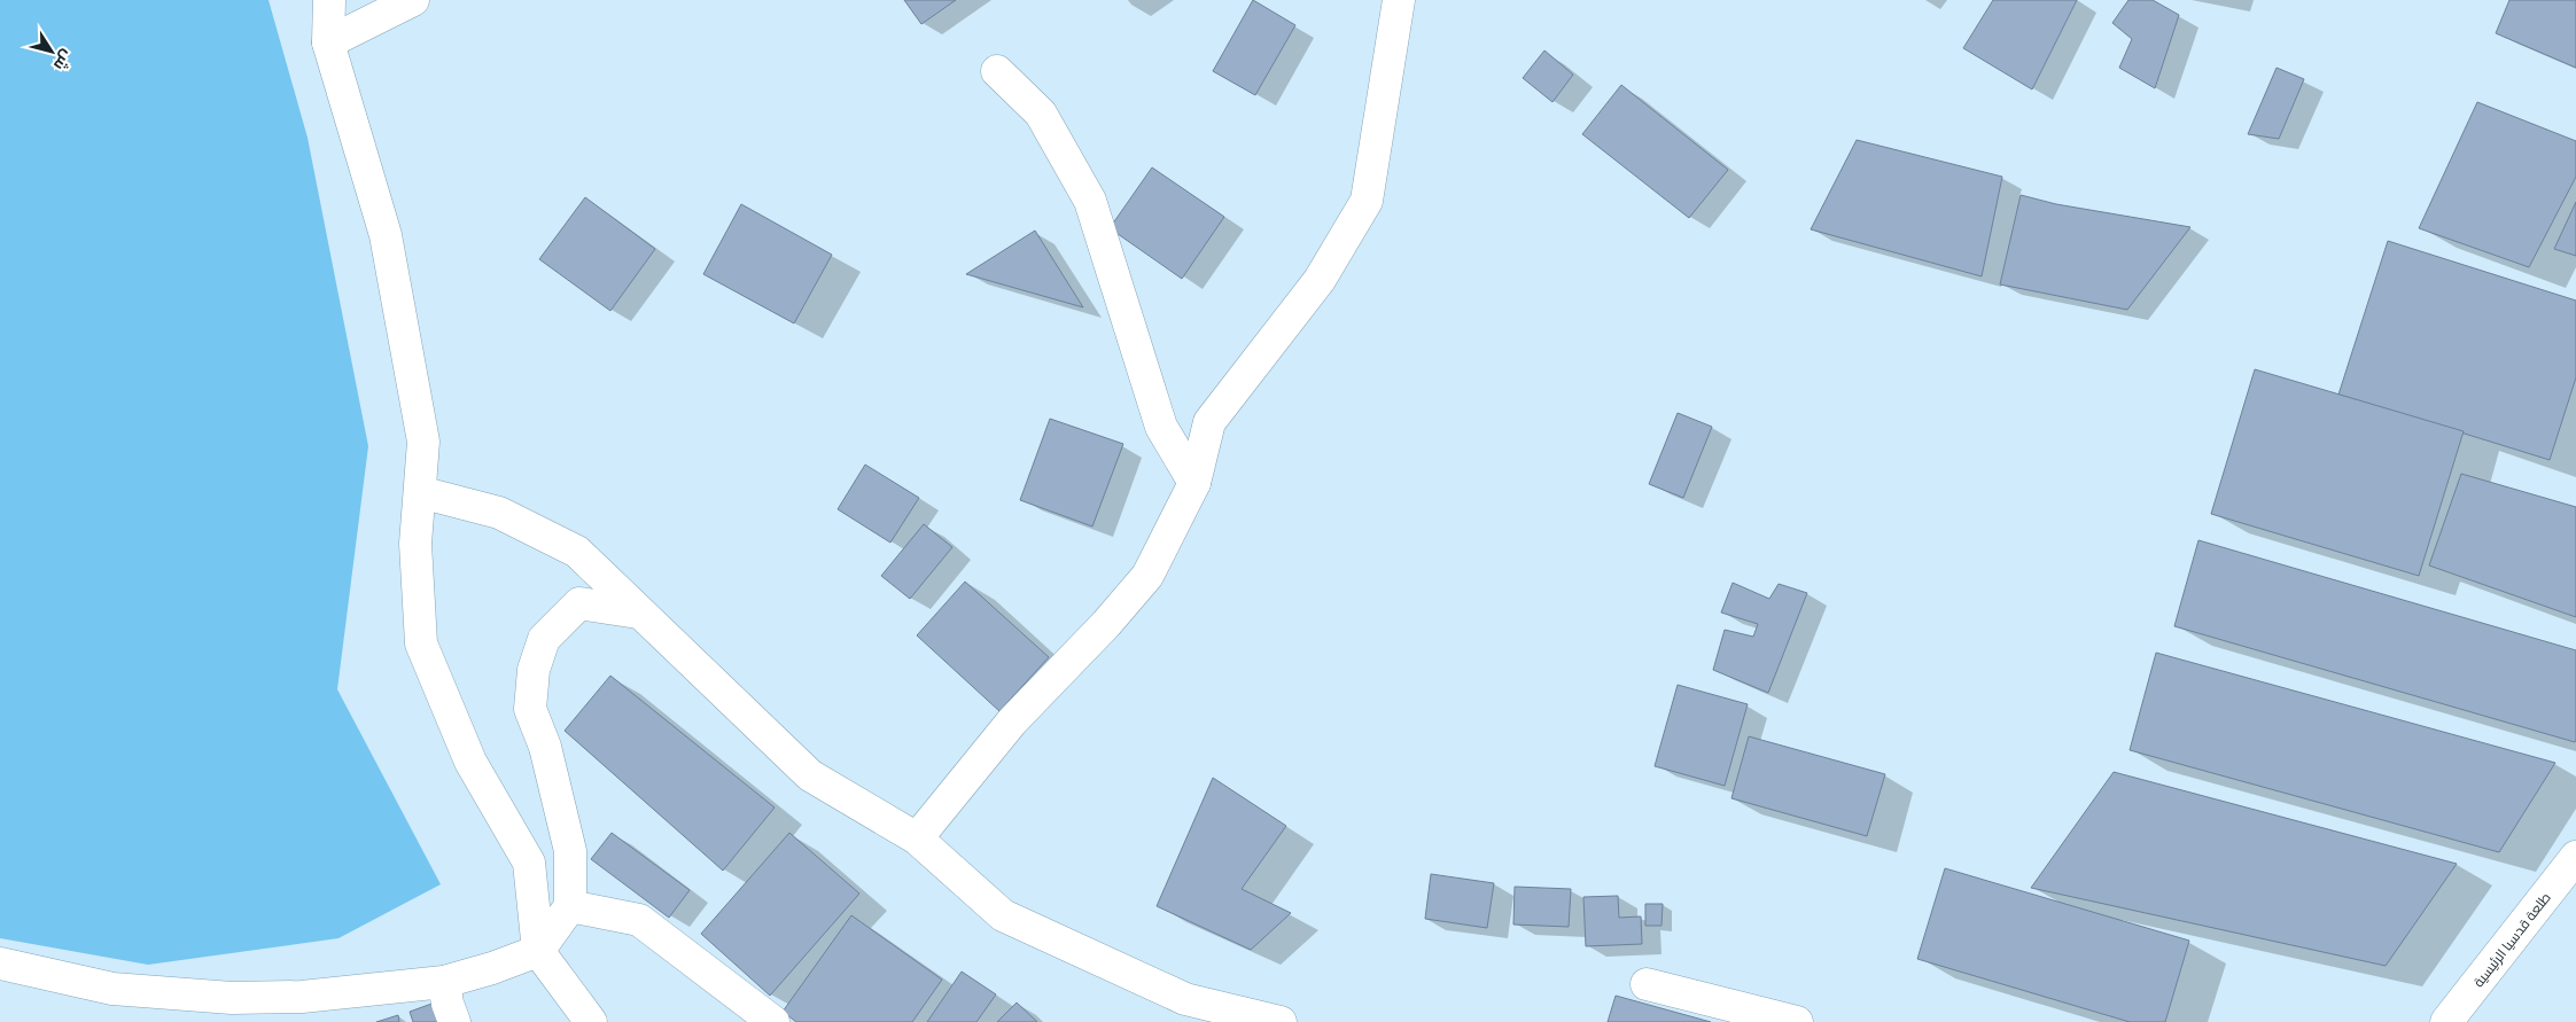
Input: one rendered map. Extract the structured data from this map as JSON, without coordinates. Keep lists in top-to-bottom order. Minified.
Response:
{"streets":{"street":["طلعة قدسيا الرئيسية"]},"north":"bottom right"}
